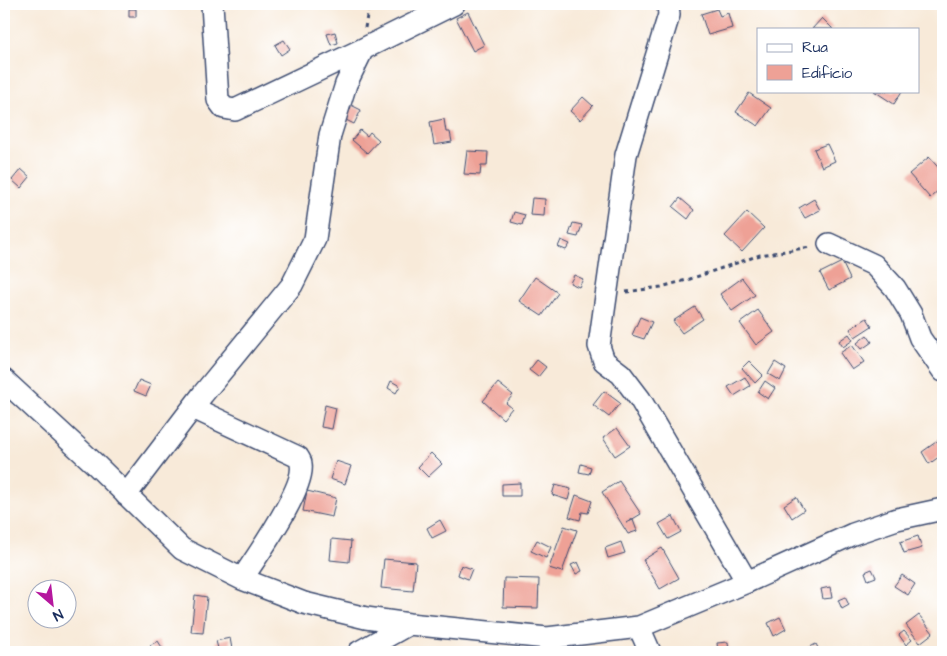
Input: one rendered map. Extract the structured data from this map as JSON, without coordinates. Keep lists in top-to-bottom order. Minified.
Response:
{"legend":["Rua","Edifício"],"north":"bottom right"}
